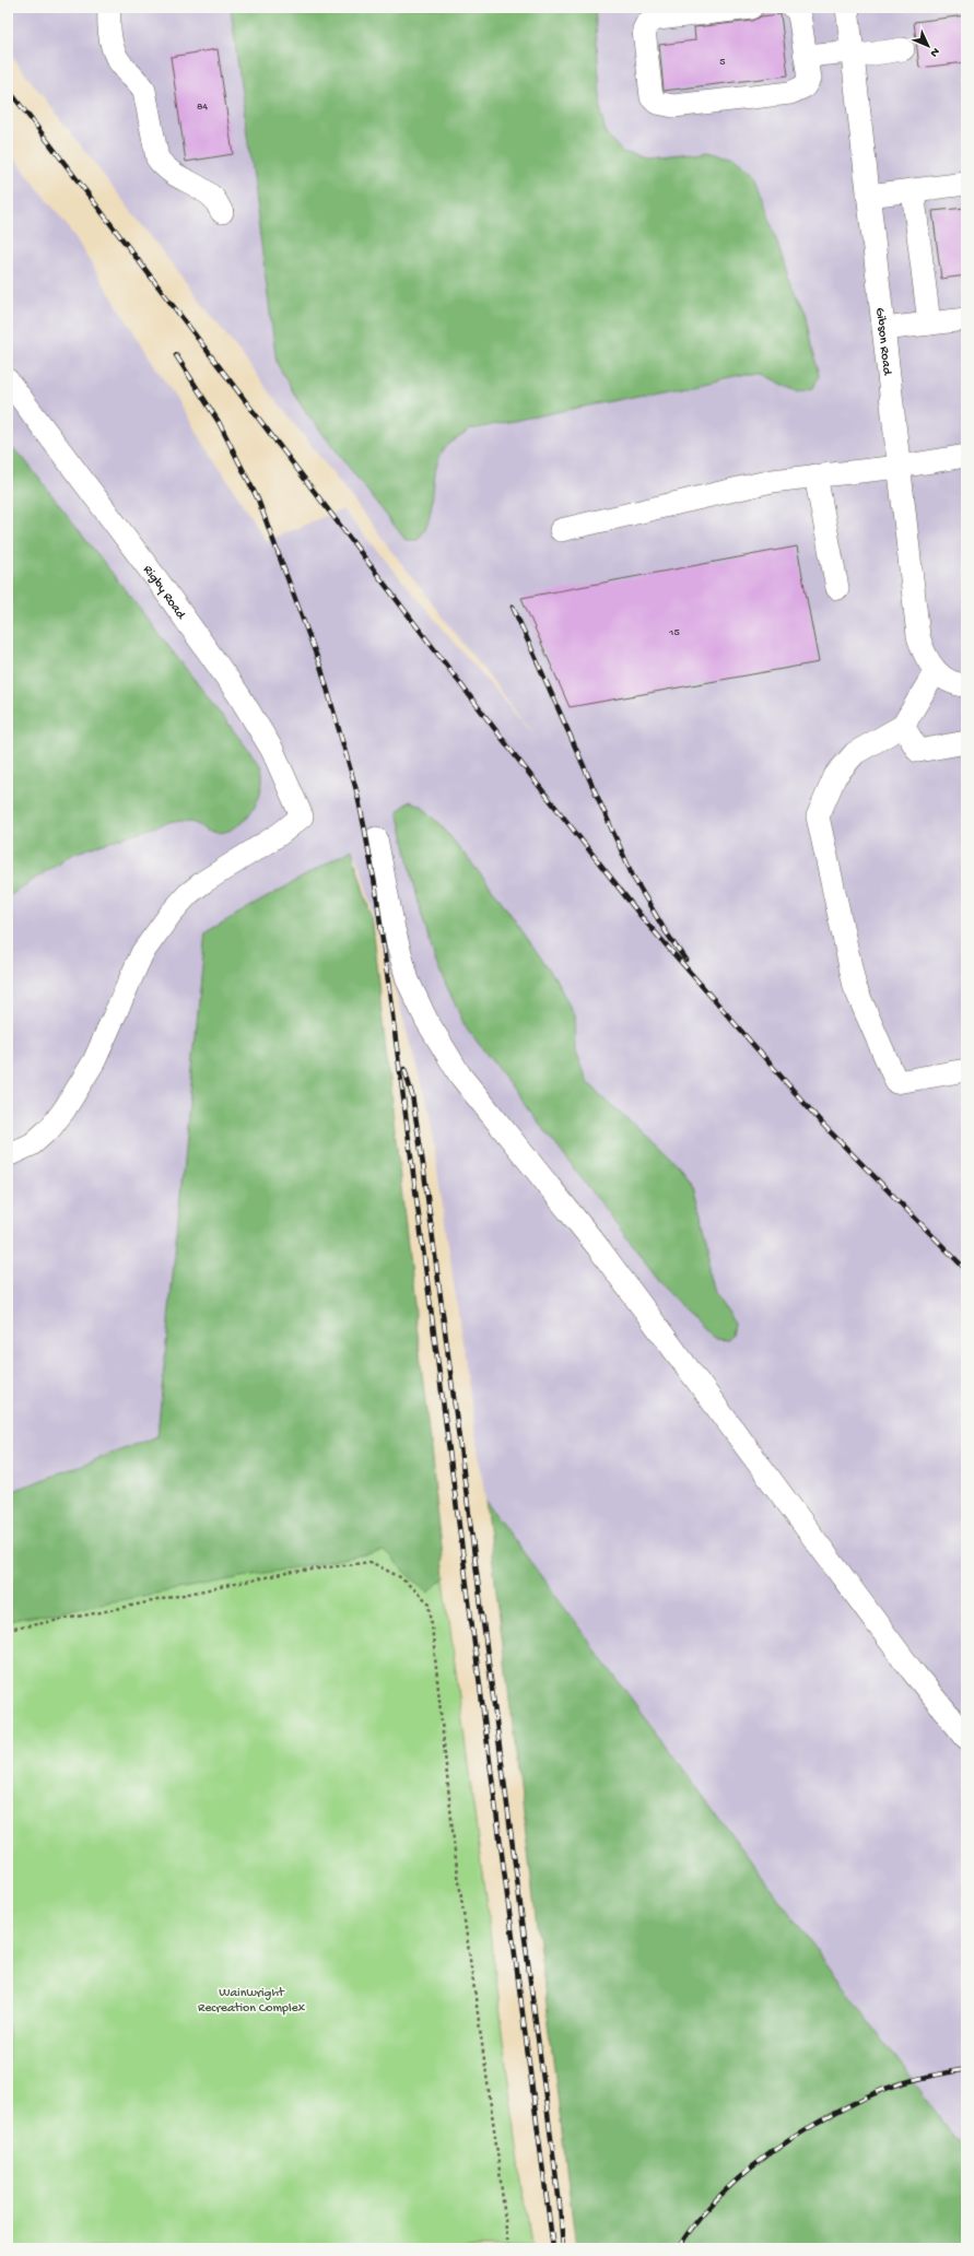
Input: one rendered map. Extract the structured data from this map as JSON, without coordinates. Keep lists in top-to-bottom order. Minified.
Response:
{"streets":{"street":["Gibson Road","Rigby Road"]},"parks":["Wainwright Recreation Complex"],"house_numbers":["5","84","15"],"north":"bottom right"}
